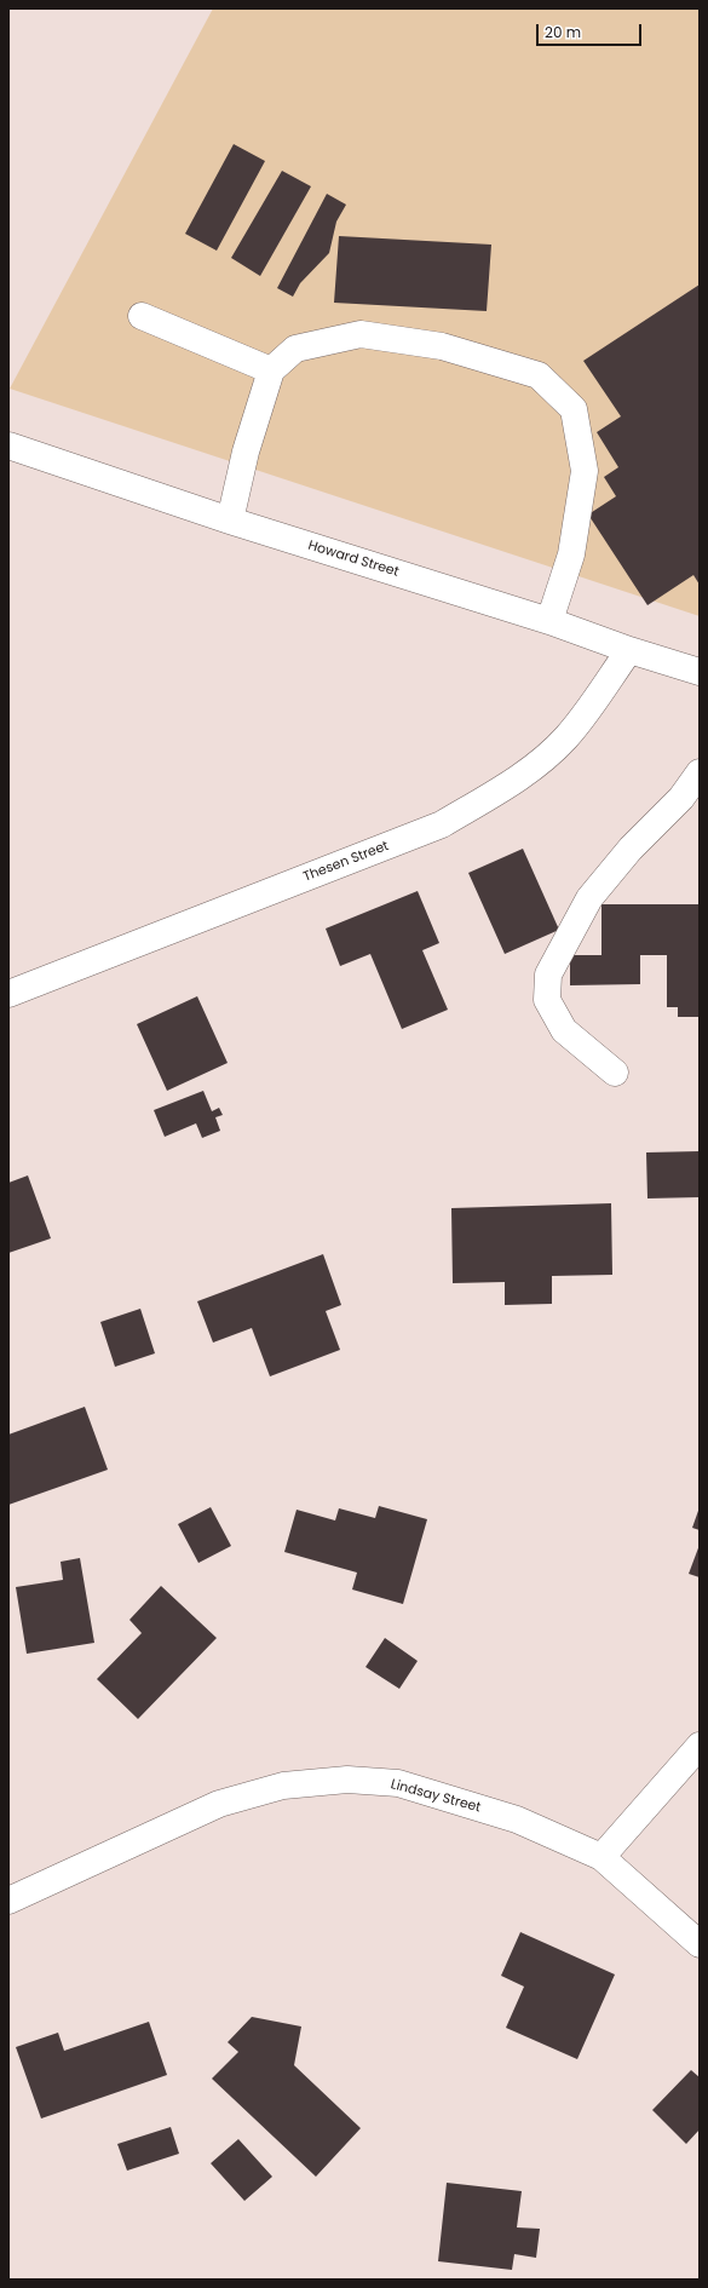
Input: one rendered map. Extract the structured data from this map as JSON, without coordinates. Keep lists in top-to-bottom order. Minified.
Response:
{"streets":{"street":["Howard Street","Thesen Street","Lindsay Street"]},"crossings":[["Howard Street","Thesen Street"]],"scale_bar":"20 m"}
